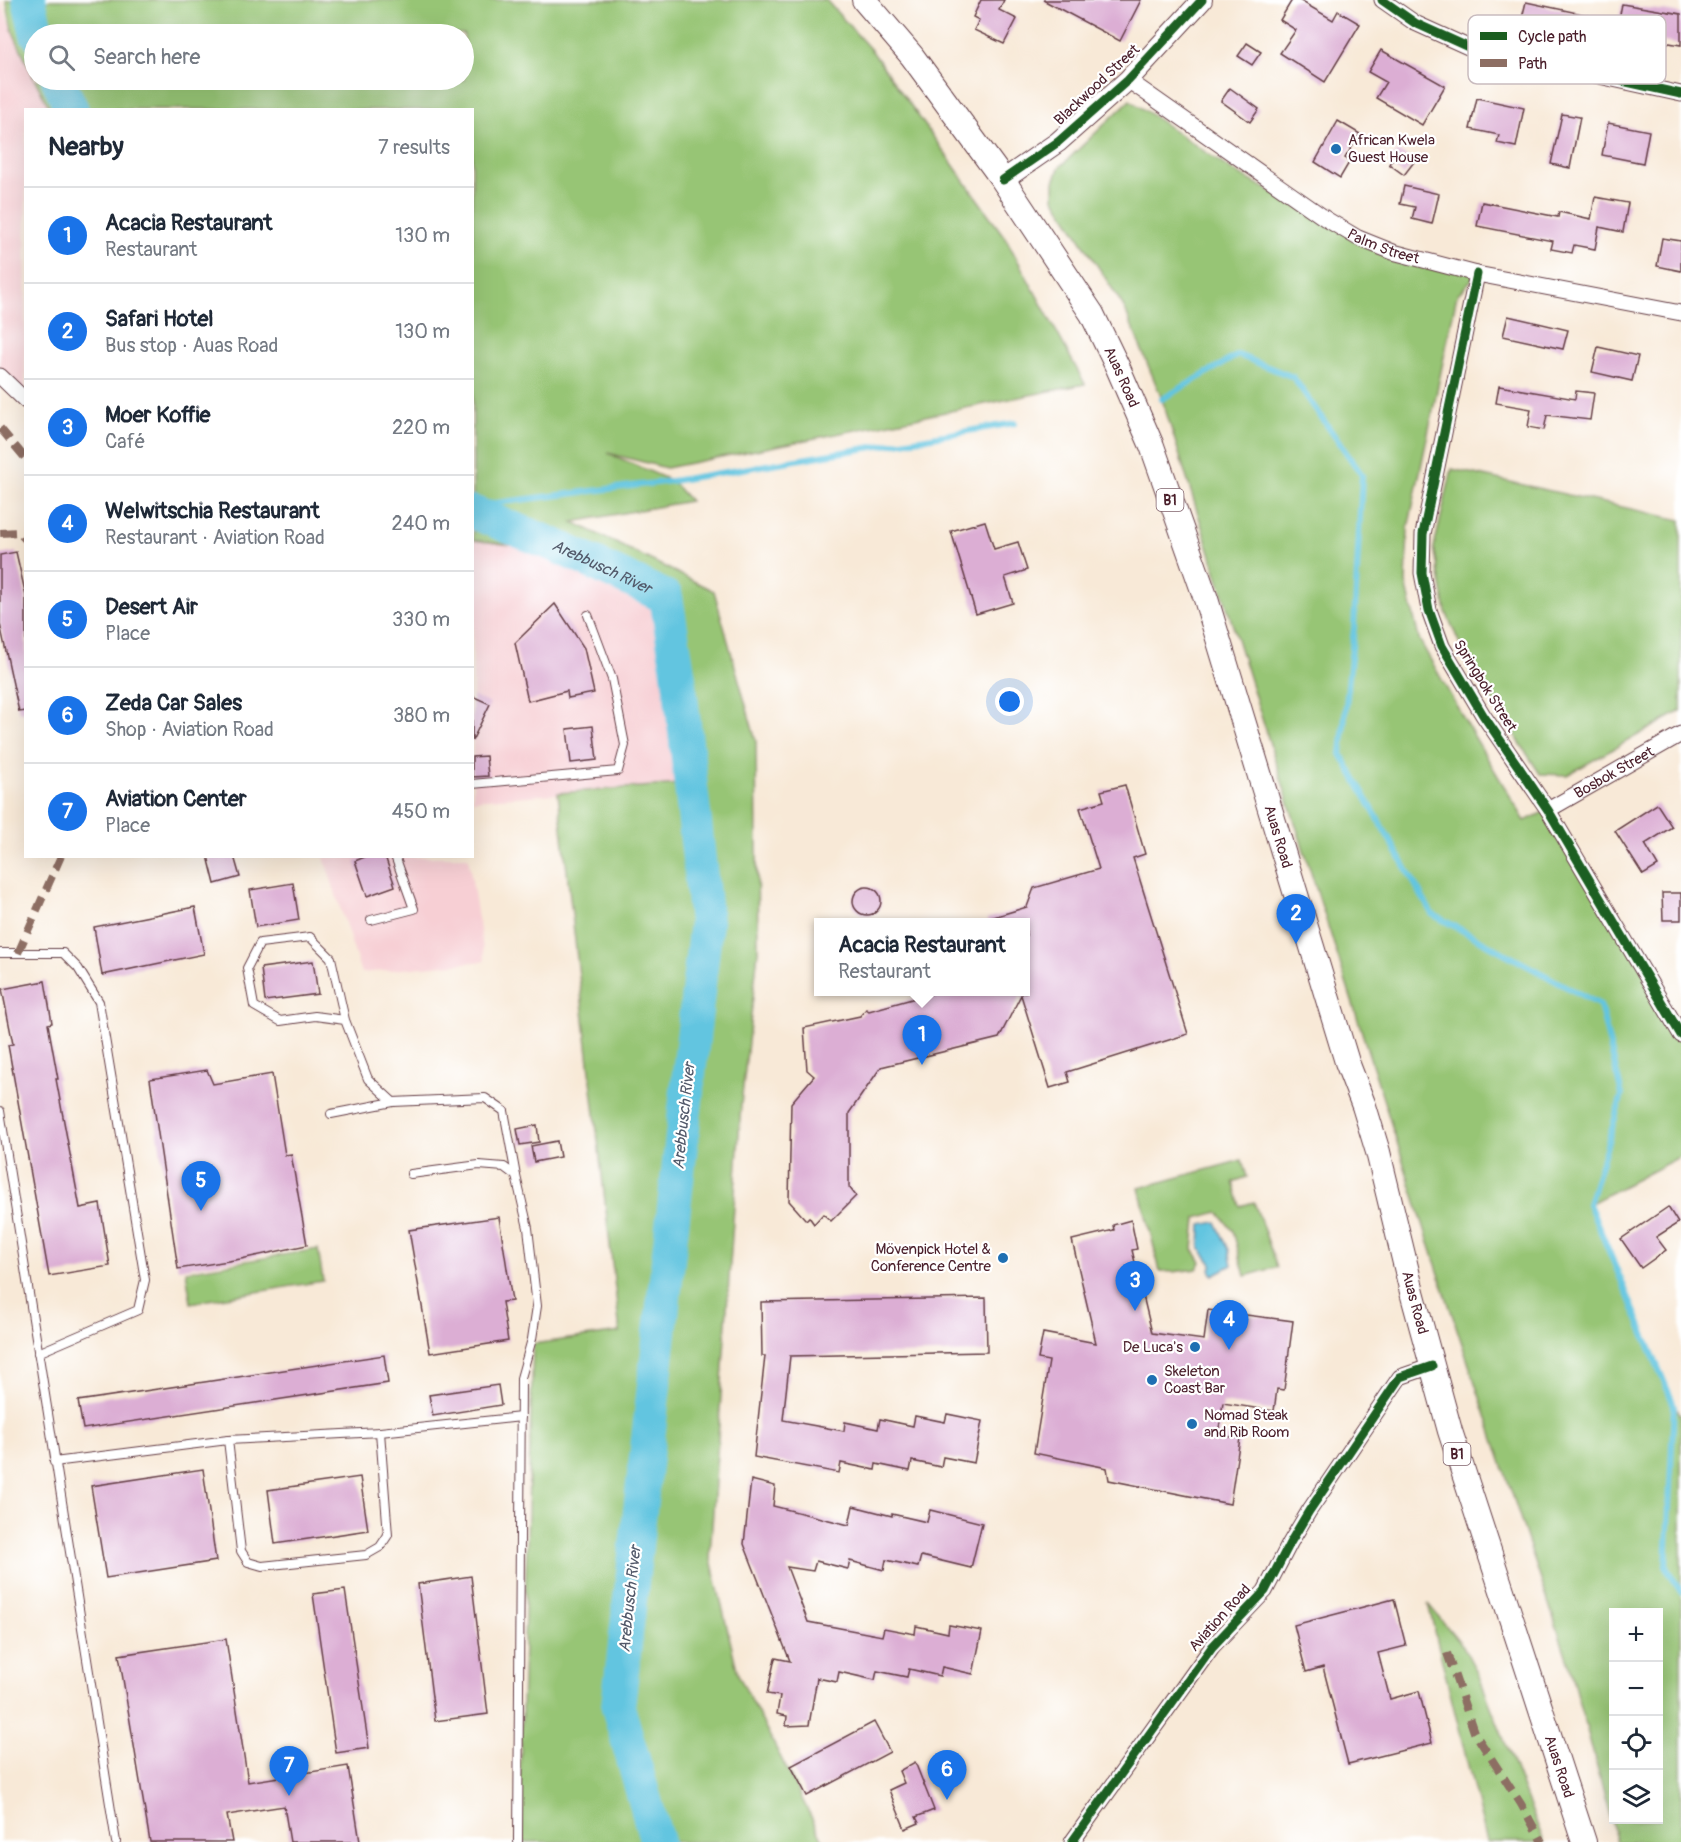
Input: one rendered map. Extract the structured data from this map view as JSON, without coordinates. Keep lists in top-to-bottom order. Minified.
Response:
{"streets":{"main road":["Auas Road","B1"],"street":["Blackwood Street","Palm Street","Springbok Street","Bosbok Street","Aviation Road"]},"crossings":[["Blackwood Street","Palm Street"],["Blackwood Street","Auas Road"],["Palm Street","Springbok Street"],["Auas Road","Aviation Road"],["Springbok Street","Bosbok Street"]],"water":["Arebbusch River"],"places":["African Kwela Guest House","Mövenpick Hotel & Conference Centre","De Luca's","Skeleton Coast Bar","Nomad Steak and Rib Room"],"legend":["Cycle path","Path"],"page":{"search":"Search here","heading":["Nearby","7 results"],"list":[{"mark":"1","name":"Acacia Restaurant","note":"Restaurant","value":"130 m"},{"mark":"2","name":"Safari Hotel","note":"Bus stop · Auas Road","value":"130 m"},{"mark":"3","name":"Moer Koffie","note":"Café","value":"220 m"},{"mark":"4","name":"Welwitschia Restaurant","note":"Restaurant · Aviation Road","value":"240 m"},{"mark":"5","name":"Desert Air","note":"Place","value":"330 m"},{"mark":"6","name":"Zeda Car Sales","note":"Shop · Aviation Road","value":"380 m"},{"mark":"7","name":"Aviation Center","note":"Place","value":"450 m"}],"pins":["2","1","5","3","4","7","6"],"popup":["Acacia Restaurant","Restaurant"],"map_buttons":["+","−"]}}
